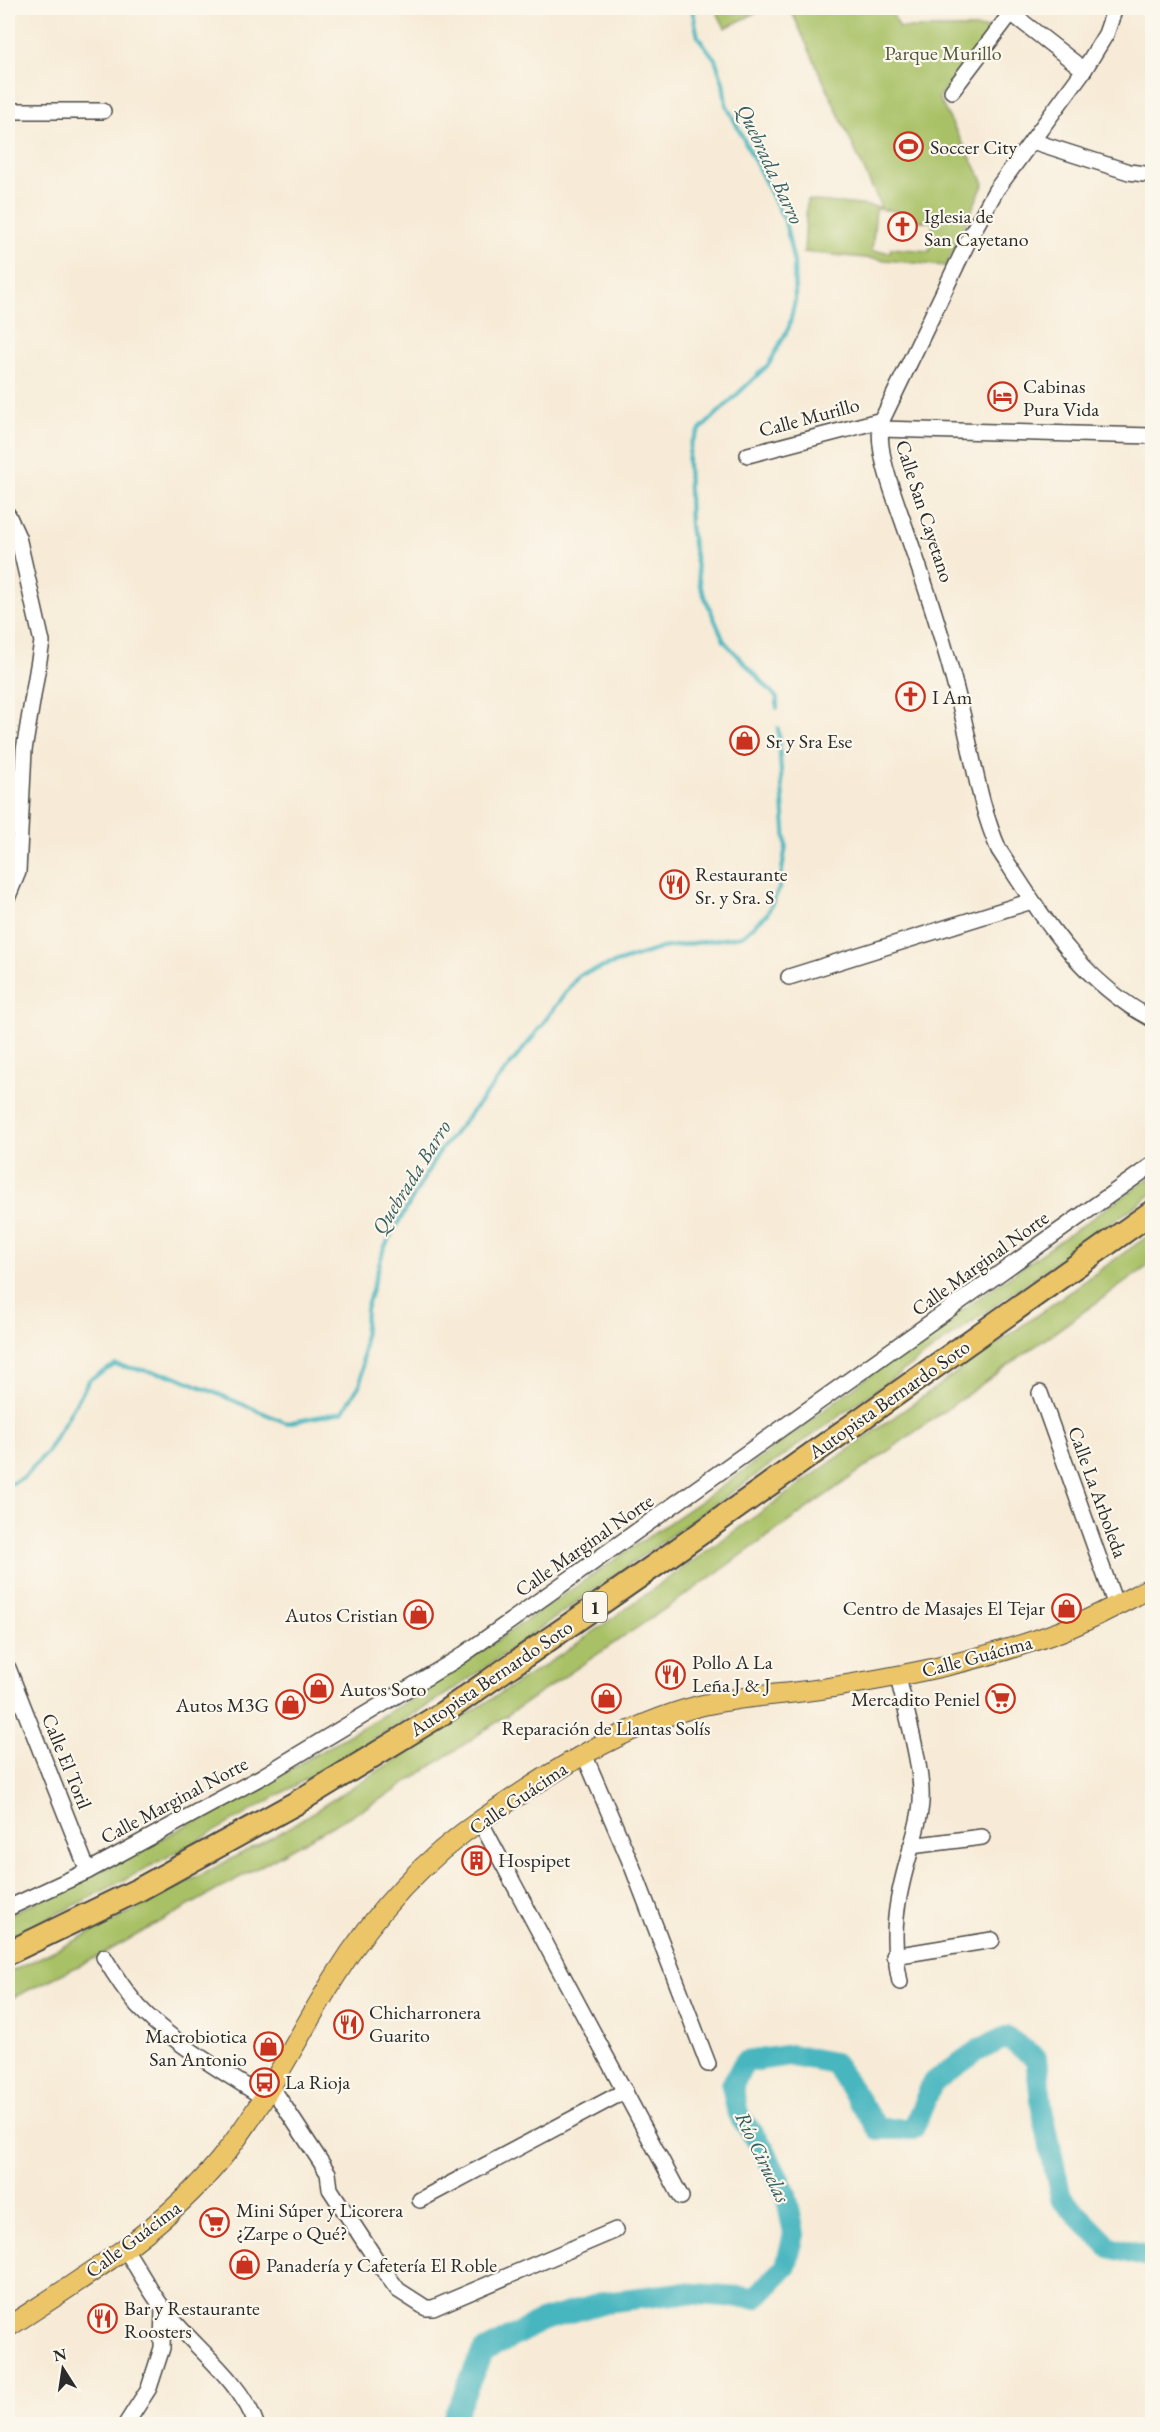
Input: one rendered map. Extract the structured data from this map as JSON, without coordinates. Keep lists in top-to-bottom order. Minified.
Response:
{"streets":{"highway":["Autopista Bernardo Soto","1"],"main road":["Calle Guácima"],"street":["Calle Murillo","Calle San Cayetano","Calle Marginal Norte","Calle La Arboleda","Calle El Toril"]},"crossings":[["Calle Murillo","Calle San Cayetano"],["Calle Marginal Norte","Calle El Toril"],["Calle La Arboleda","Calle Guácima"]],"water":["Quebrada Barro","Río Ciruelas"],"parks":["Parque Murillo"],"places":{"sports":["Soccer City"],"church":["Iglesia de San Cayetano","I Am"],"hotel":["Cabinas Pura Vida"],"shop":["Sr y Sra Ese","Centro de Masajes El Tejar","Autos Cristian","Autos Soto","Reparación de Llantas Solís","Autos M3G","Macrobiotica San Antonio","Panadería y Cafetería El Roble"],"restaurant":["Restaurante Sr. y Sra. S","Pollo A La Leña J & J","Chicharronera Guarito","Bar y Restaurante Roosters"],"supermarket":["Mercadito Peniel","Mini Súper y Licorera ¿Zarpe o Qué?"],"building":["Hospipet"],"bus stop":["La Rioja"]},"north":"top"}
